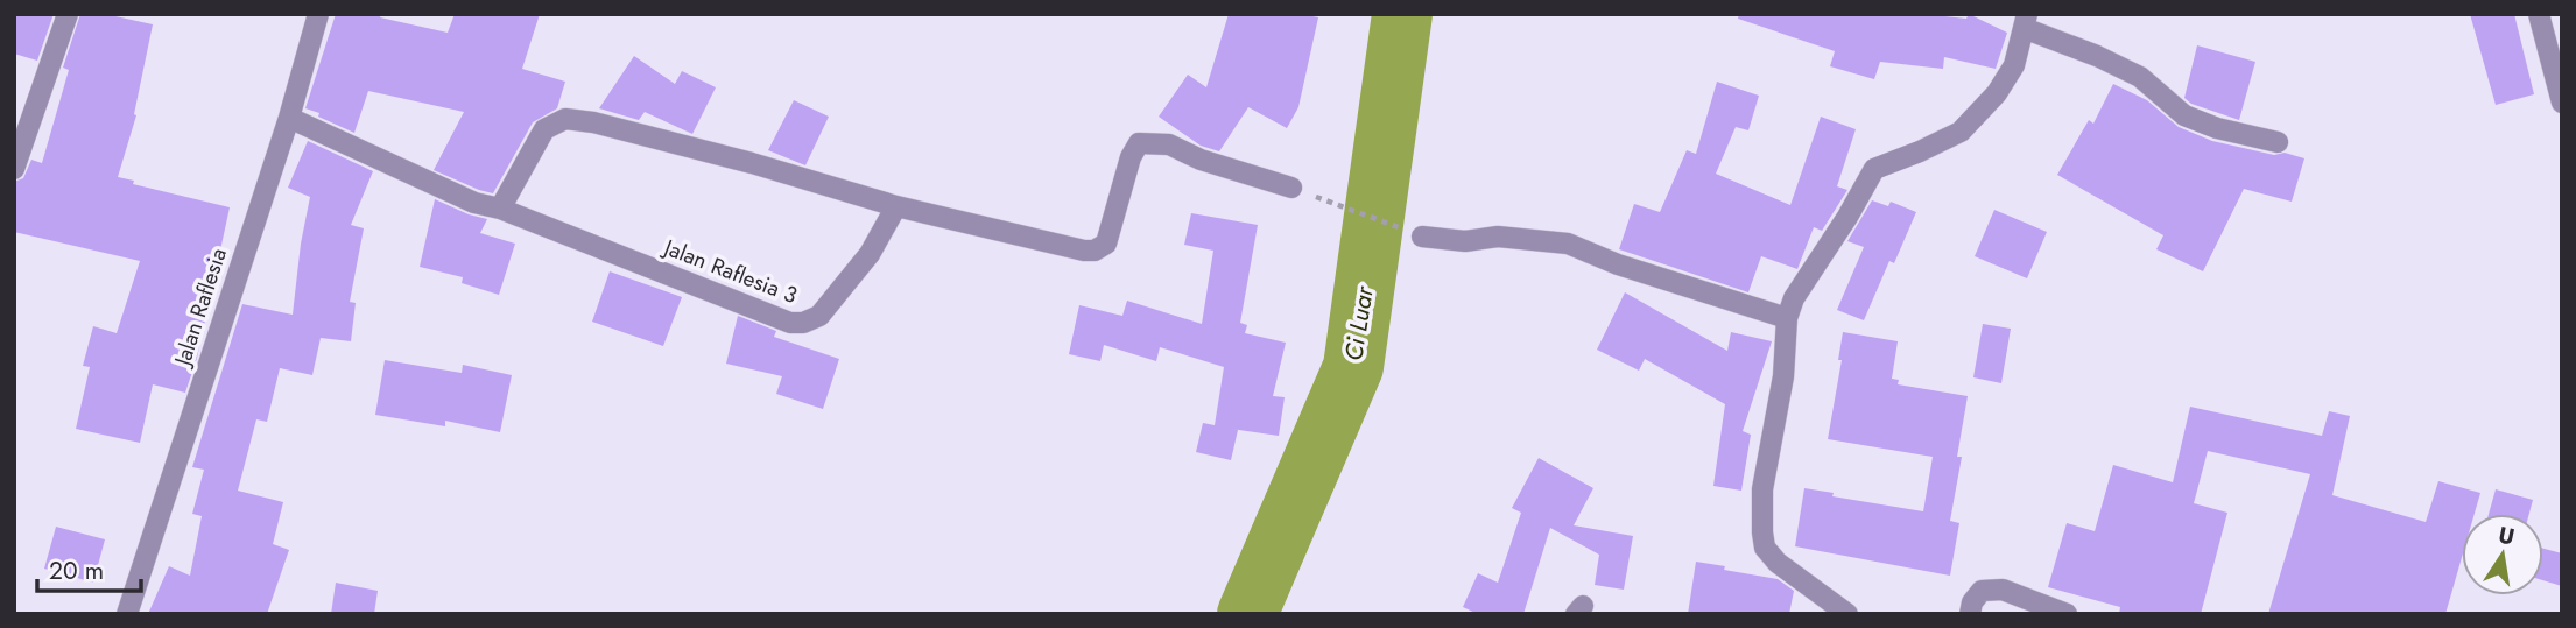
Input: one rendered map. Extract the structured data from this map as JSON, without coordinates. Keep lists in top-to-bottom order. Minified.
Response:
{"streets":{"street":["Jalan Raflesia 3","Jalan Raflesia"]},"crossings":[["Jalan Raflesia 3","Jalan Raflesia"]],"water":["Ci Luar"],"scale_bar":"20 m","north":"top"}
